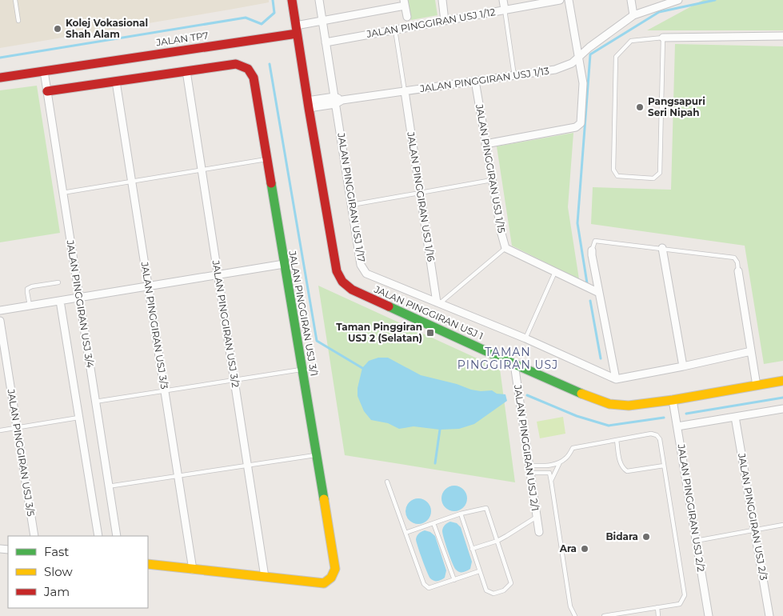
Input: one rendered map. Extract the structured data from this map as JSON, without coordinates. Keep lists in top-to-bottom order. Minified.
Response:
{"streets":{"street":["JALAN PINGGIRAN USJ 1/12","JALAN TP7","JALAN PINGGIRAN USJ 1/13","JALAN PINGGIRAN USJ 1/15","JALAN PINGGIRAN USJ 1/16","JALAN PINGGIRAN USJ 1/17","JALAN PINGGIRAN USJ 3/4","JALAN PINGGIRAN USJ 1","JALAN PINGGIRAN USJ 3/1","JALAN PINGGIRAN USJ 3/2","JALAN PINGGIRAN USJ 3/3","JALAN PINGGIRAN USJ 2/1","JALAN PINGGIRAN USJ 3/5","JALAN PINGGIRAN USJ 2/2","JALAN PINGGIRAN USJ 2/3"]},"crossings":[["JALAN PINGGIRAN USJ 1/12","JALAN PINGGIRAN USJ 1/17"],["JALAN TP7","JALAN PINGGIRAN USJ 3/4"],["JALAN TP7","JALAN PINGGIRAN USJ 1"],["JALAN PINGGIRAN USJ 1/13","JALAN PINGGIRAN USJ 1/15"],["JALAN PINGGIRAN USJ 1/13","JALAN PINGGIRAN USJ 1/16"],["JALAN PINGGIRAN USJ 1/13","JALAN PINGGIRAN USJ 1/17"],["JALAN PINGGIRAN USJ 1/13","JALAN PINGGIRAN USJ 1"],["JALAN PINGGIRAN USJ 1/16","JALAN PINGGIRAN USJ 1/17"],["JALAN PINGGIRAN USJ 3/4","JALAN PINGGIRAN USJ 3/1"],["JALAN PINGGIRAN USJ 1","JALAN PINGGIRAN USJ 2/1"],["JALAN PINGGIRAN USJ 1","JALAN PINGGIRAN USJ 2/2"],["JALAN PINGGIRAN USJ 3/1","JALAN PINGGIRAN USJ 3/2"],["JALAN PINGGIRAN USJ 3/1","JALAN PINGGIRAN USJ 3/3"]],"districts":["TAMAN PINGGIRAN USJ"],"places":{"other":["Kolej Vokasional Shah Alam","Pangsapuri Seri Nipah","Bidara","Ara"],"transit":["Taman Pinggiran USJ 2 (Selatan)"]},"legend":["Fast","Slow","Jam"]}
